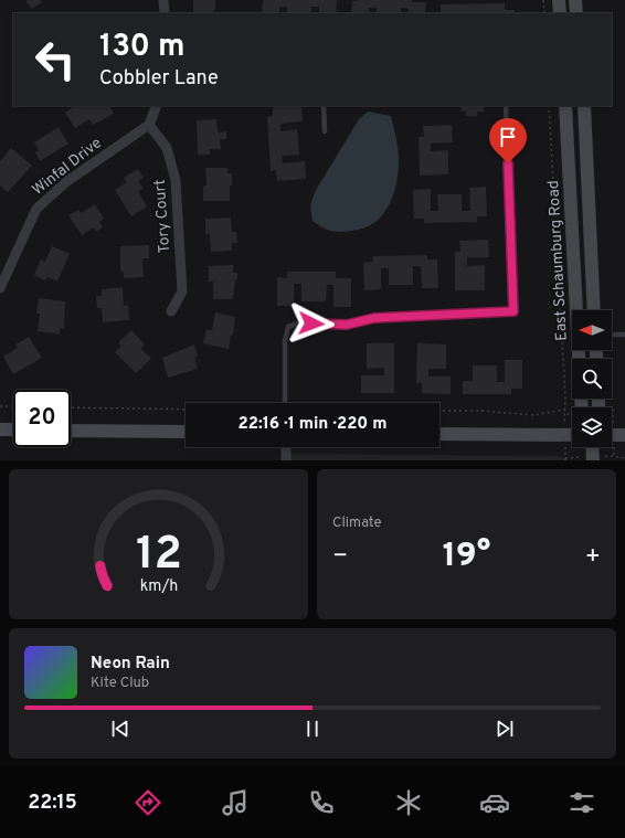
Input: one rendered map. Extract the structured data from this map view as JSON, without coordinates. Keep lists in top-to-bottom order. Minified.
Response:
{"streets":{"main road":["East Schaumburg Road"],"street":["Winfal Drive","Tory Court"]},"crossings":[["Winfal Drive","Tory Court"]],"north":"left","page":{"turn":["130 m","Cobbler Lane"],"limit":"20","trip":"22:16 · 1 min · 220 m","tile":"Climate","heat":["−","19°","+"],"song":["Neon Rain","Kite Club"],"tabs":"22:15","gauge":["12","km/h"]}}
